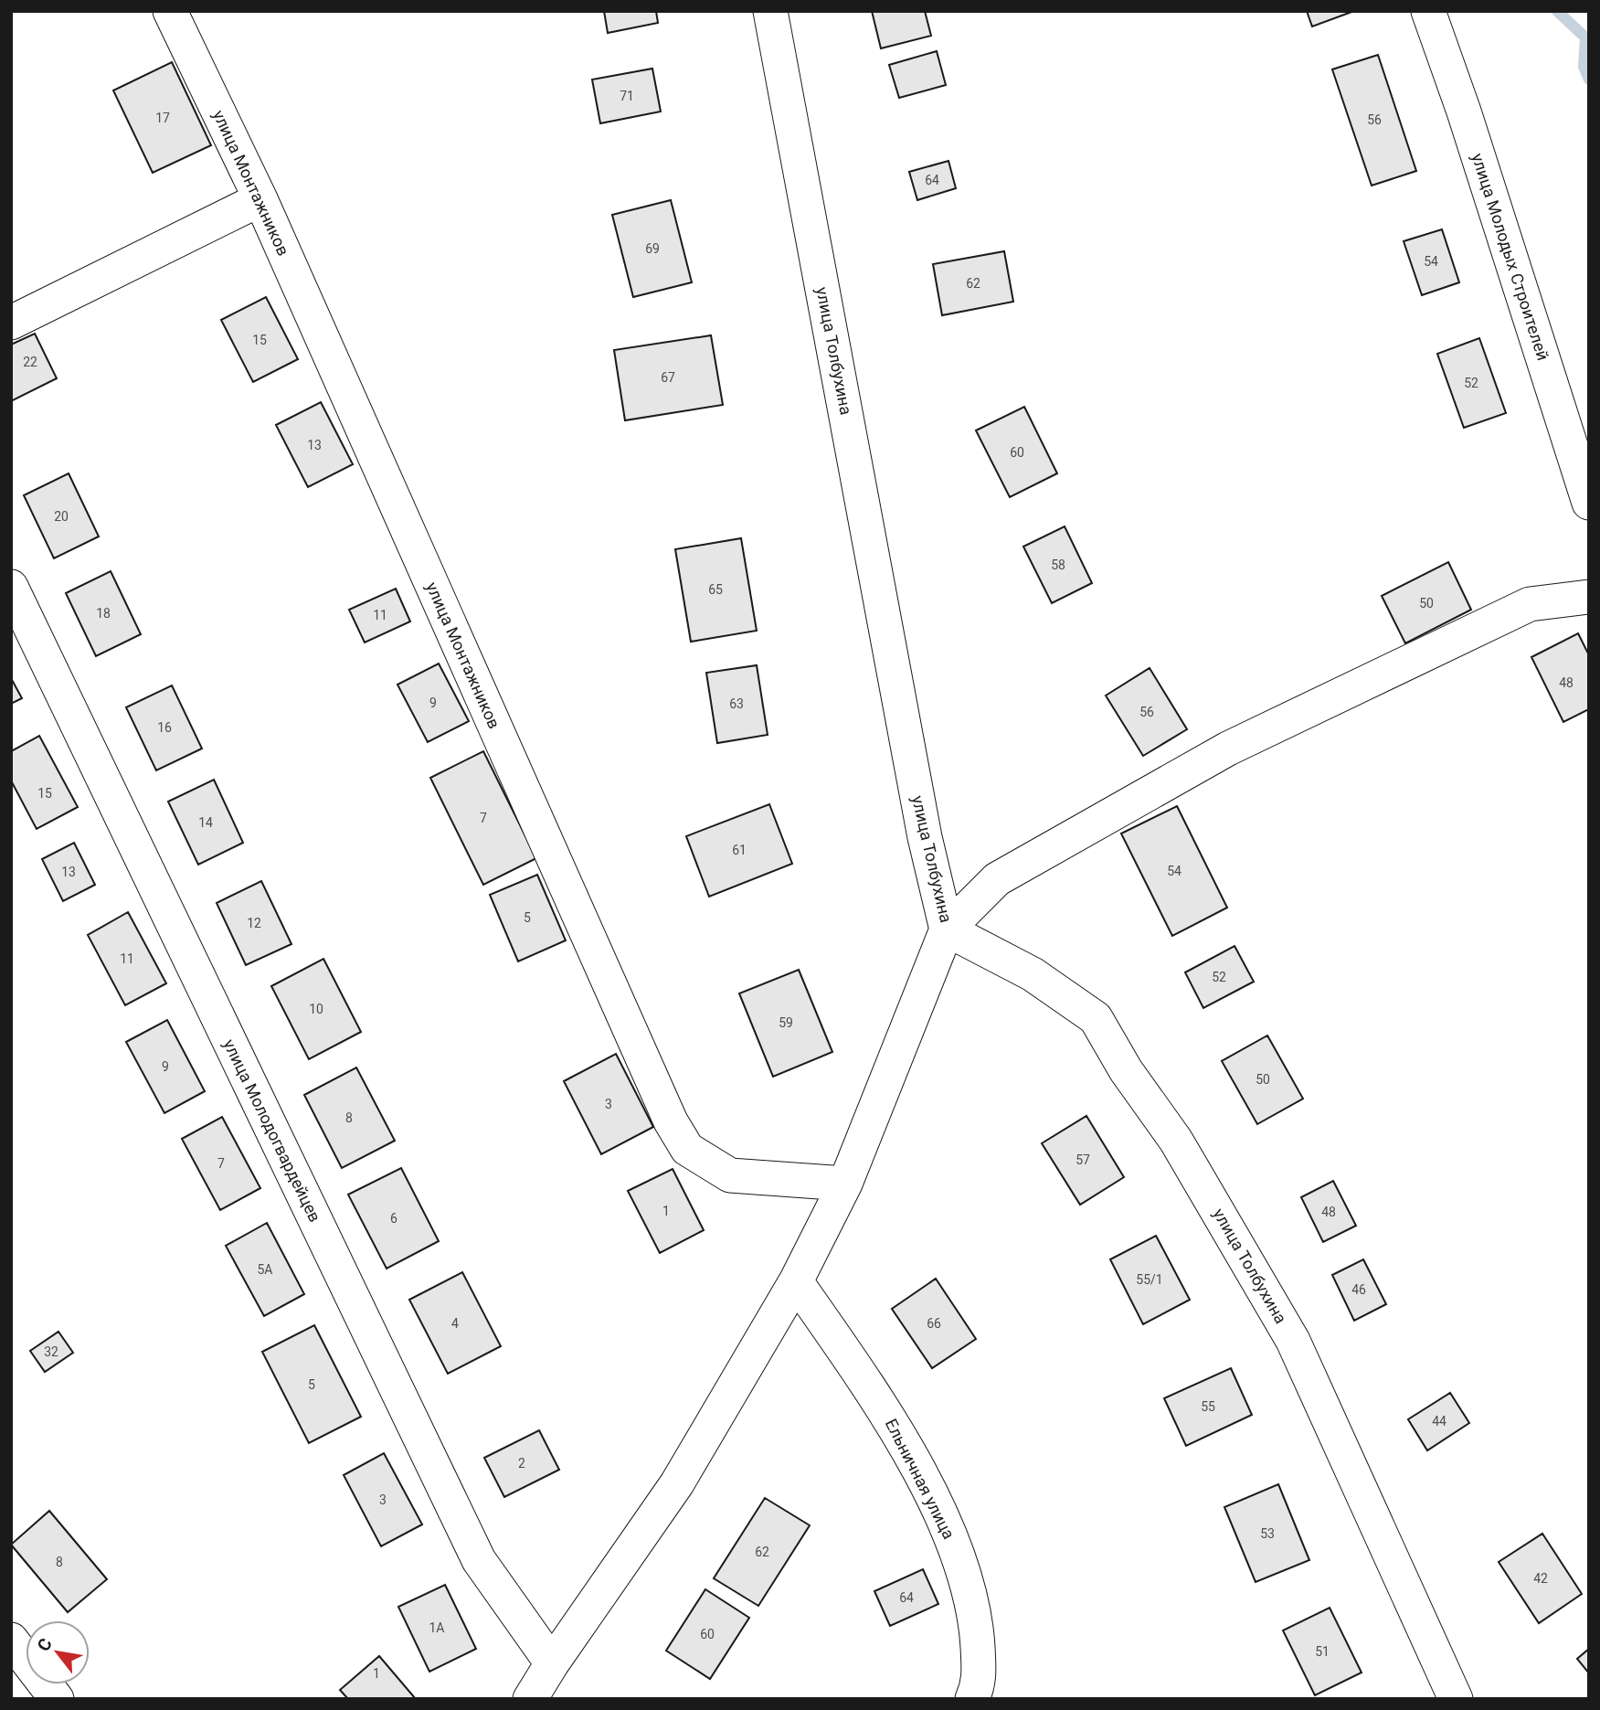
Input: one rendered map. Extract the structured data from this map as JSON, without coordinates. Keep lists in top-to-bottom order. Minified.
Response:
{"streets":{"street":["улица Монтажников","улица Молодых Строителей","улица Толбухина","улица Молодогвардейцев","Ельничная улица"]},"house_numbers":["71","17","56","64","69","54","62","15","22","67","52","13","60","20","58","65","50","18","11","48","9","63","56","16","15","7","14","61","54","13","5","12","11","52","10","59","9","50","3","8","57","7","1","48","6","5А","55/1","46","4","66","32","5","55","44","2","3","53","62","8","42","64","1А","60","51","1"],"north":"top left"}
